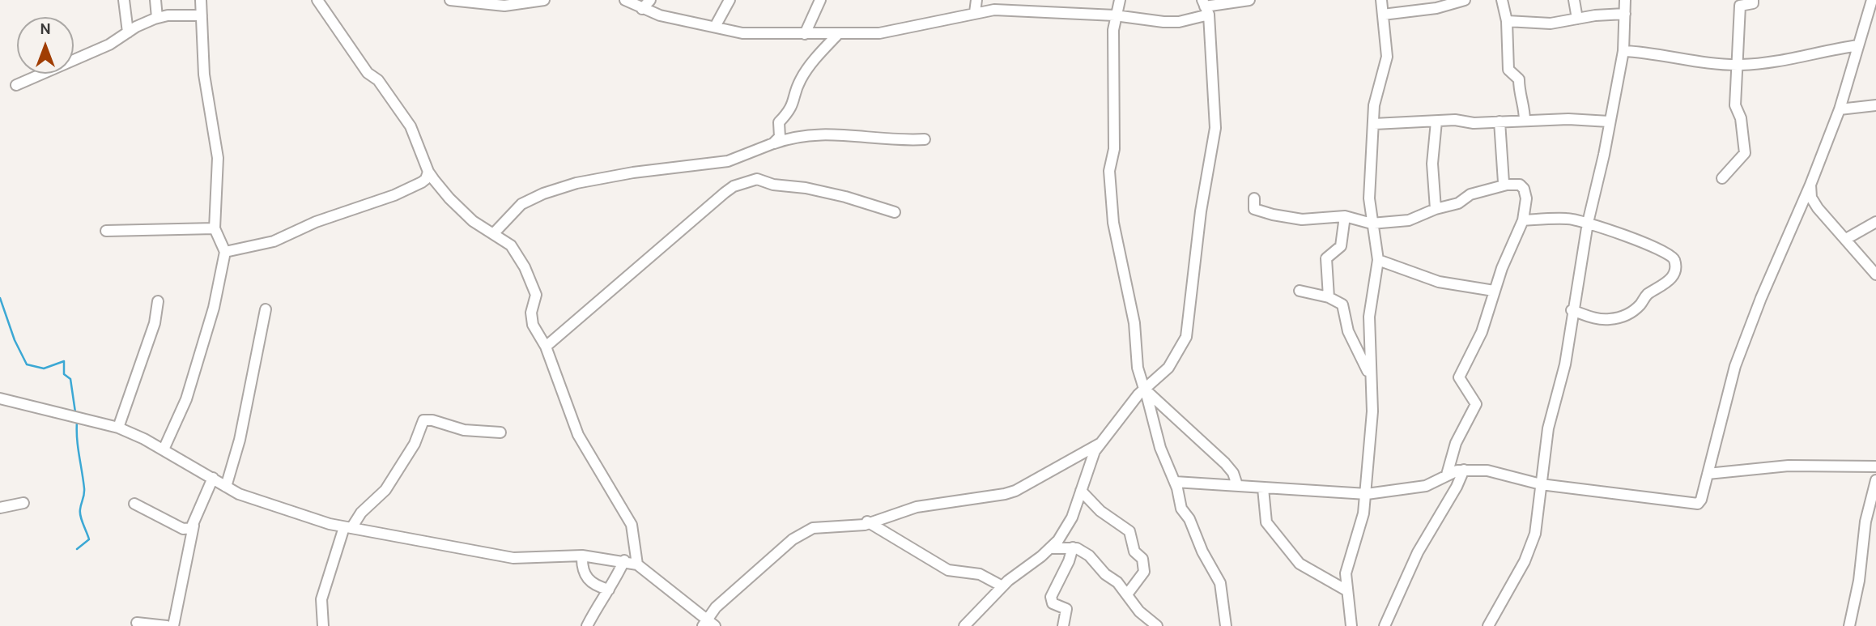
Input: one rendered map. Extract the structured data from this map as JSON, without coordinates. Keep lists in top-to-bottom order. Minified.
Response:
{"north":"top"}
